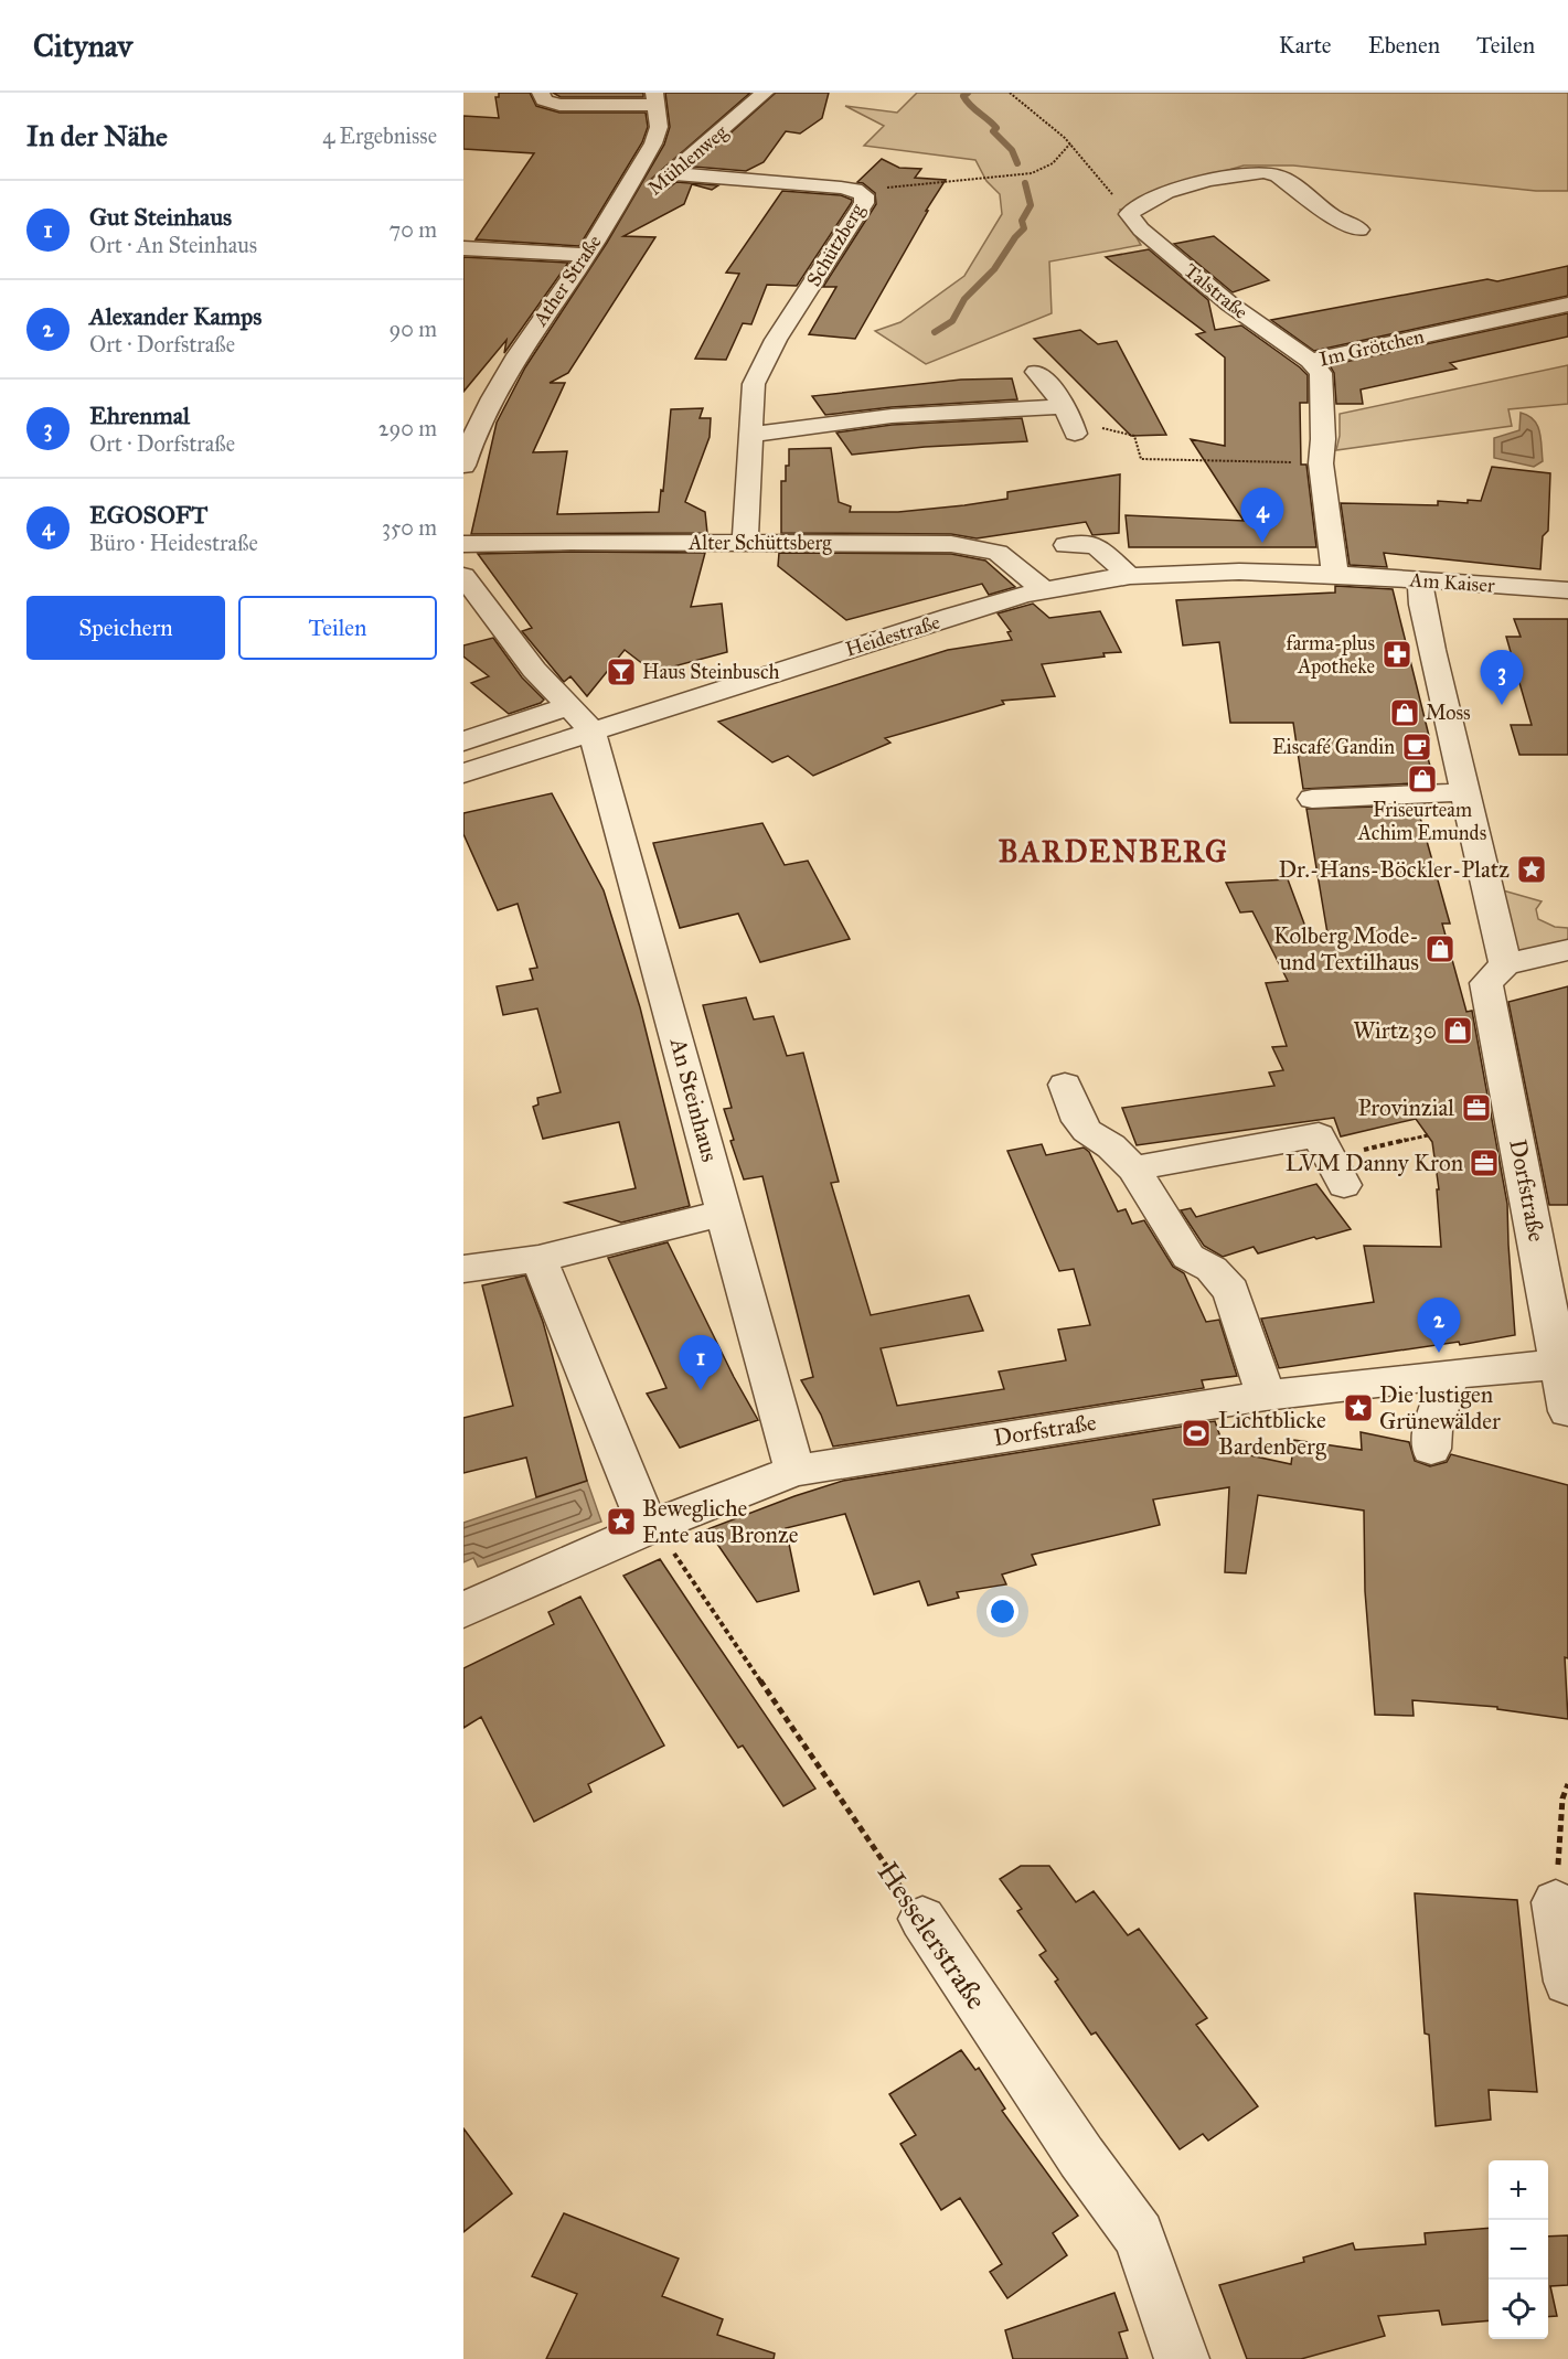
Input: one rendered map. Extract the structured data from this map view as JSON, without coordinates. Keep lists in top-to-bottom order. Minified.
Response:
{"streets":{"street":["Mühlenweg","Schützberg","Ather Straße","Talstraße","Im Grötchen","Alter Schüttsberg","Am Kaiser","Heidestraße","An Steinhaus","Dorfstraße","Hesselerstraße"]},"crossings":[["Mühlenweg","Schützberg"],["Mühlenweg","Ather Straße"],["Schützberg","Alter Schüttsberg"],["Talstraße","Im Grötchen"],["Im Grötchen","Am Kaiser"],["Im Grötchen","Heidestraße"],["Alter Schüttsberg","Heidestraße"],["Am Kaiser","Heidestraße"],["Heidestraße","An Steinhaus"],["An Steinhaus","Dorfstraße"],["Dorfstraße","Hesselerstraße"]],"districts":["BARDENBERG"],"places":{"pharmacy":["farma-plus Apotheke"],"bar":["Haus Steinbusch"],"shop":["Moss","Friseurteam Achim Emunds","Kolberg Mode- und Textilhaus","Wirtz 30"],"cafe":["Eiscafé Gandin"],"place":["Dr.-Hans-Böckler-Platz","Die lustigen Grünewälder","Bewegliche Ente aus Bronze"],"office":["Provinzial","LVM Danny Kron"],"sports":["Lichtblicke Bardenberg"]},"page":{"header":"Citynav","nav":["Karte","Ebenen","Teilen"],"heading":["In der Nähe","4 Ergebnisse"],"list":[{"mark":"1","name":"Gut Steinhaus","note":"Ort · An Steinhaus","value":"70 m"},{"mark":"2","name":"Alexander Kamps","note":"Ort · Dorfstraße","value":"90 m"},{"mark":"3","name":"Ehrenmal","note":"Ort · Dorfstraße","value":"290 m"},{"mark":"4","name":"EGOSOFT","note":"Büro · Heidestraße","value":"350 m"}],"pins":["4","3","2","1"],"buttons":["Speichern","Teilen"],"map_buttons":["+","−"]}}
